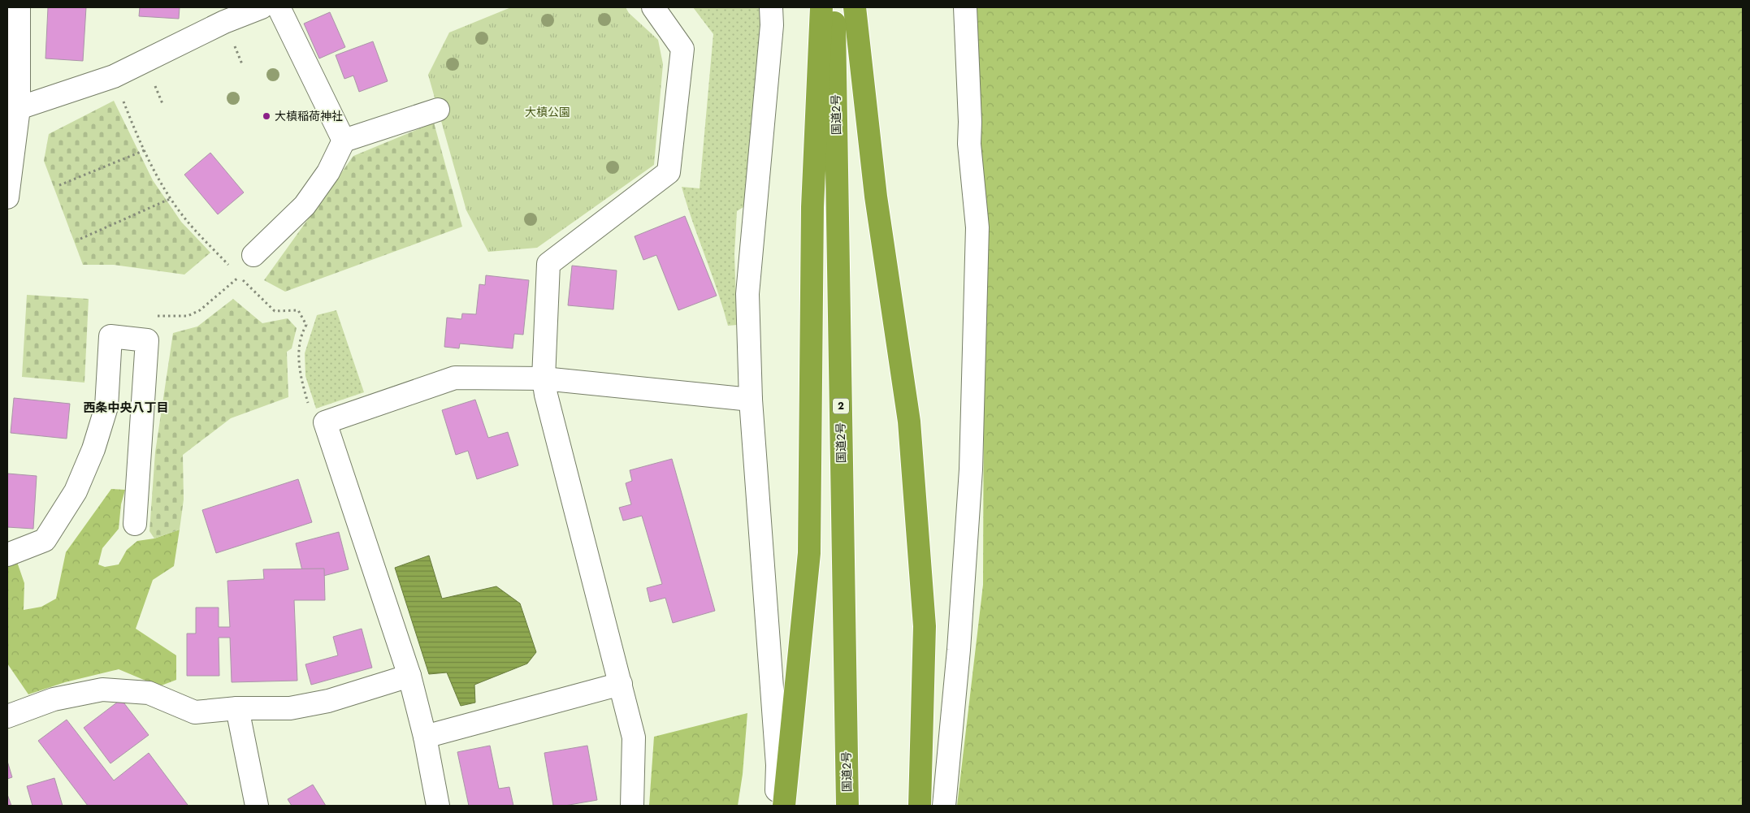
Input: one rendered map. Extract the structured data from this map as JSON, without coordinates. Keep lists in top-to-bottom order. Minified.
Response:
{"streets":{"highway":["国道2号","2"]},"districts":["西条中央八丁目"],"parks":["大槙公園"],"places":["大槙稲荷神社"]}
